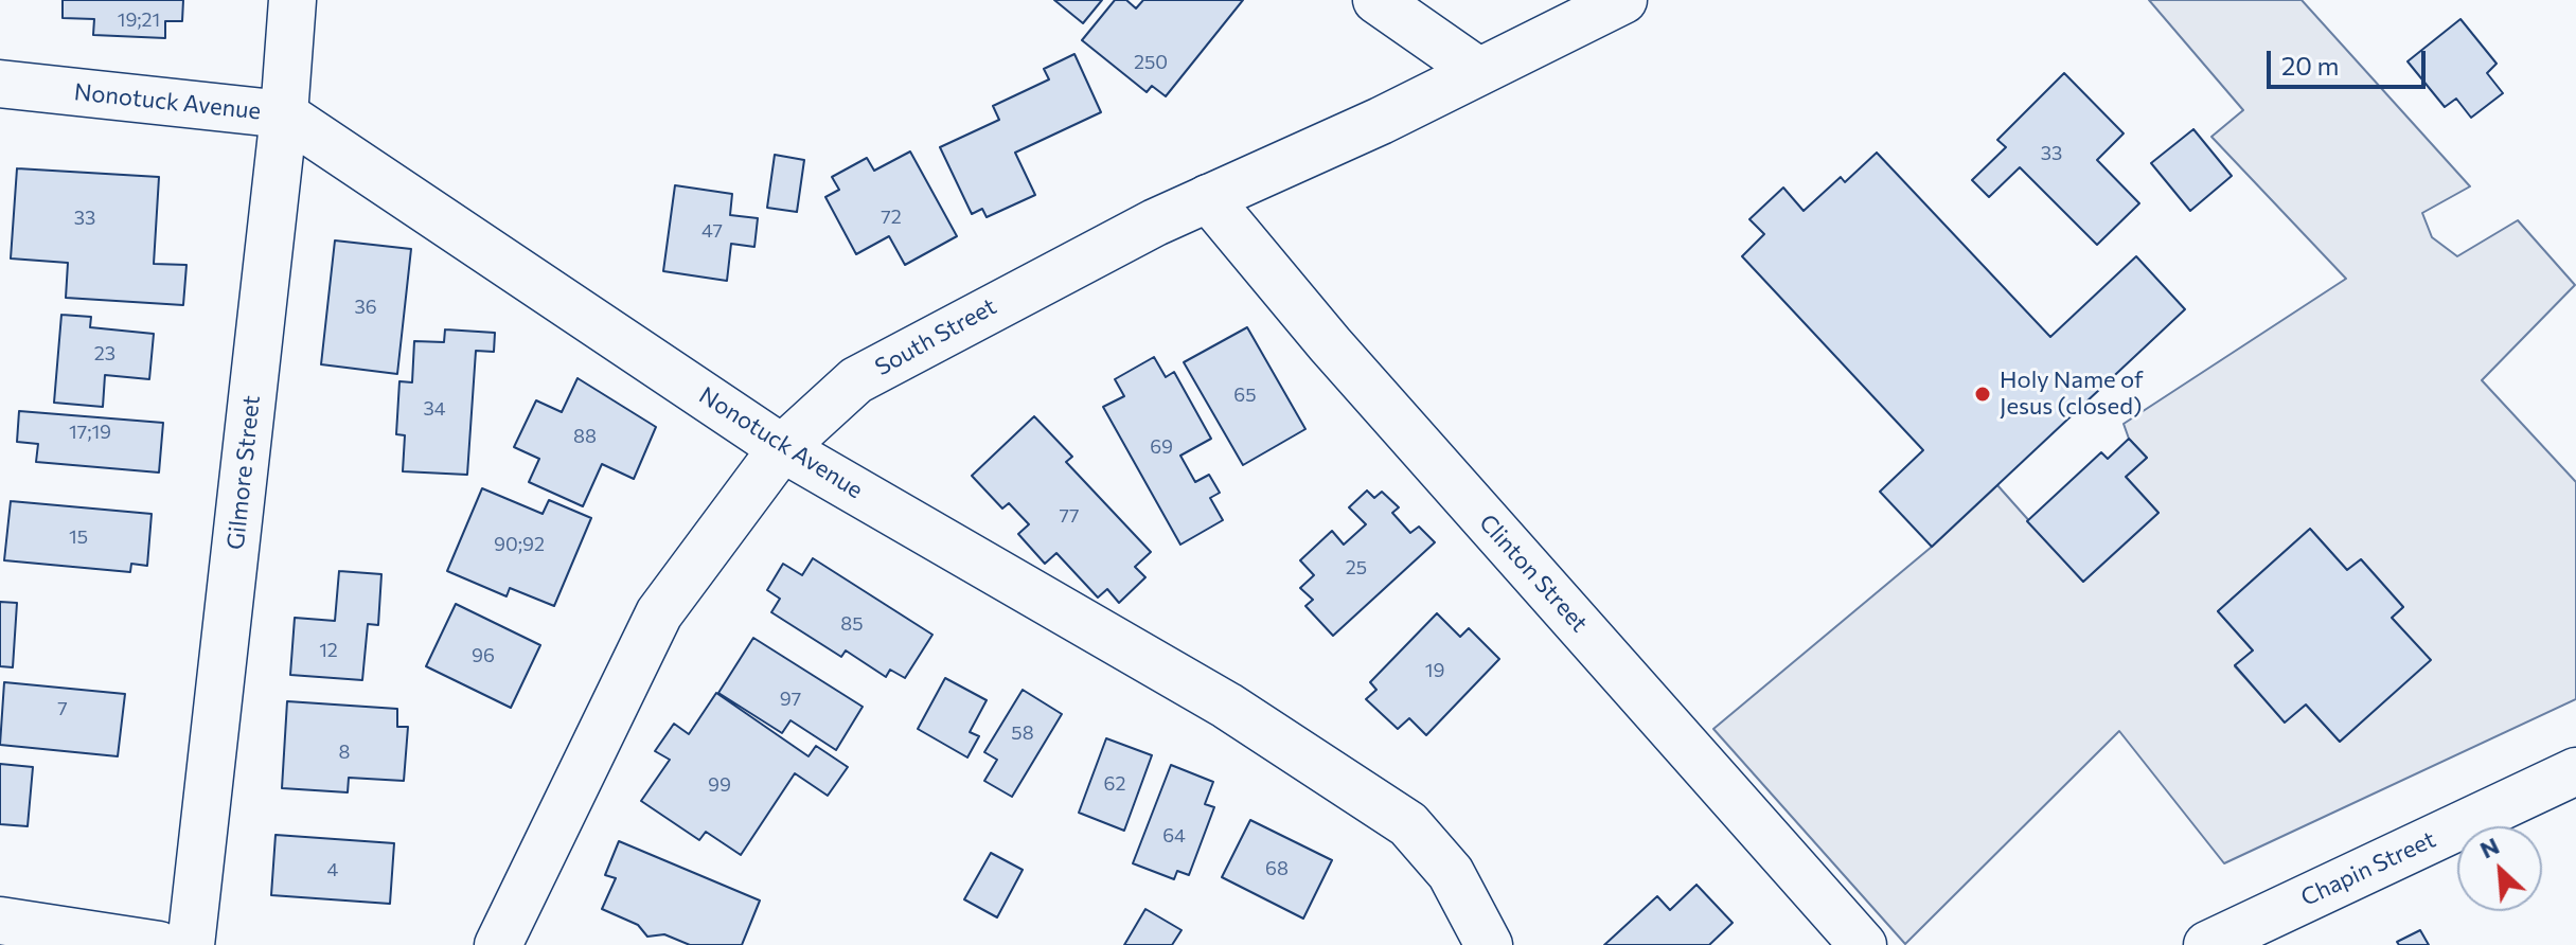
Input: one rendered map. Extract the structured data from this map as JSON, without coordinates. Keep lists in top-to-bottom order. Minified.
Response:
{"streets":{"street":["Nonotuck Avenue","South Street","Gilmore Street","Clinton Street","Chapin Street"]},"crossings":[["Nonotuck Avenue","South Street"],["Nonotuck Avenue","Gilmore Street"],["South Street","Clinton Street"]],"places":["Holy Name of Jesus (closed)"],"house_numbers":["19;21","250","33","72","33","47","36","23","65","34","17;19","88","69","77","15","90;92","25","85","12","96","19","97","7","58","8","62","99","64","68","4"],"scale_bar":"20 m","north":"top left"}
